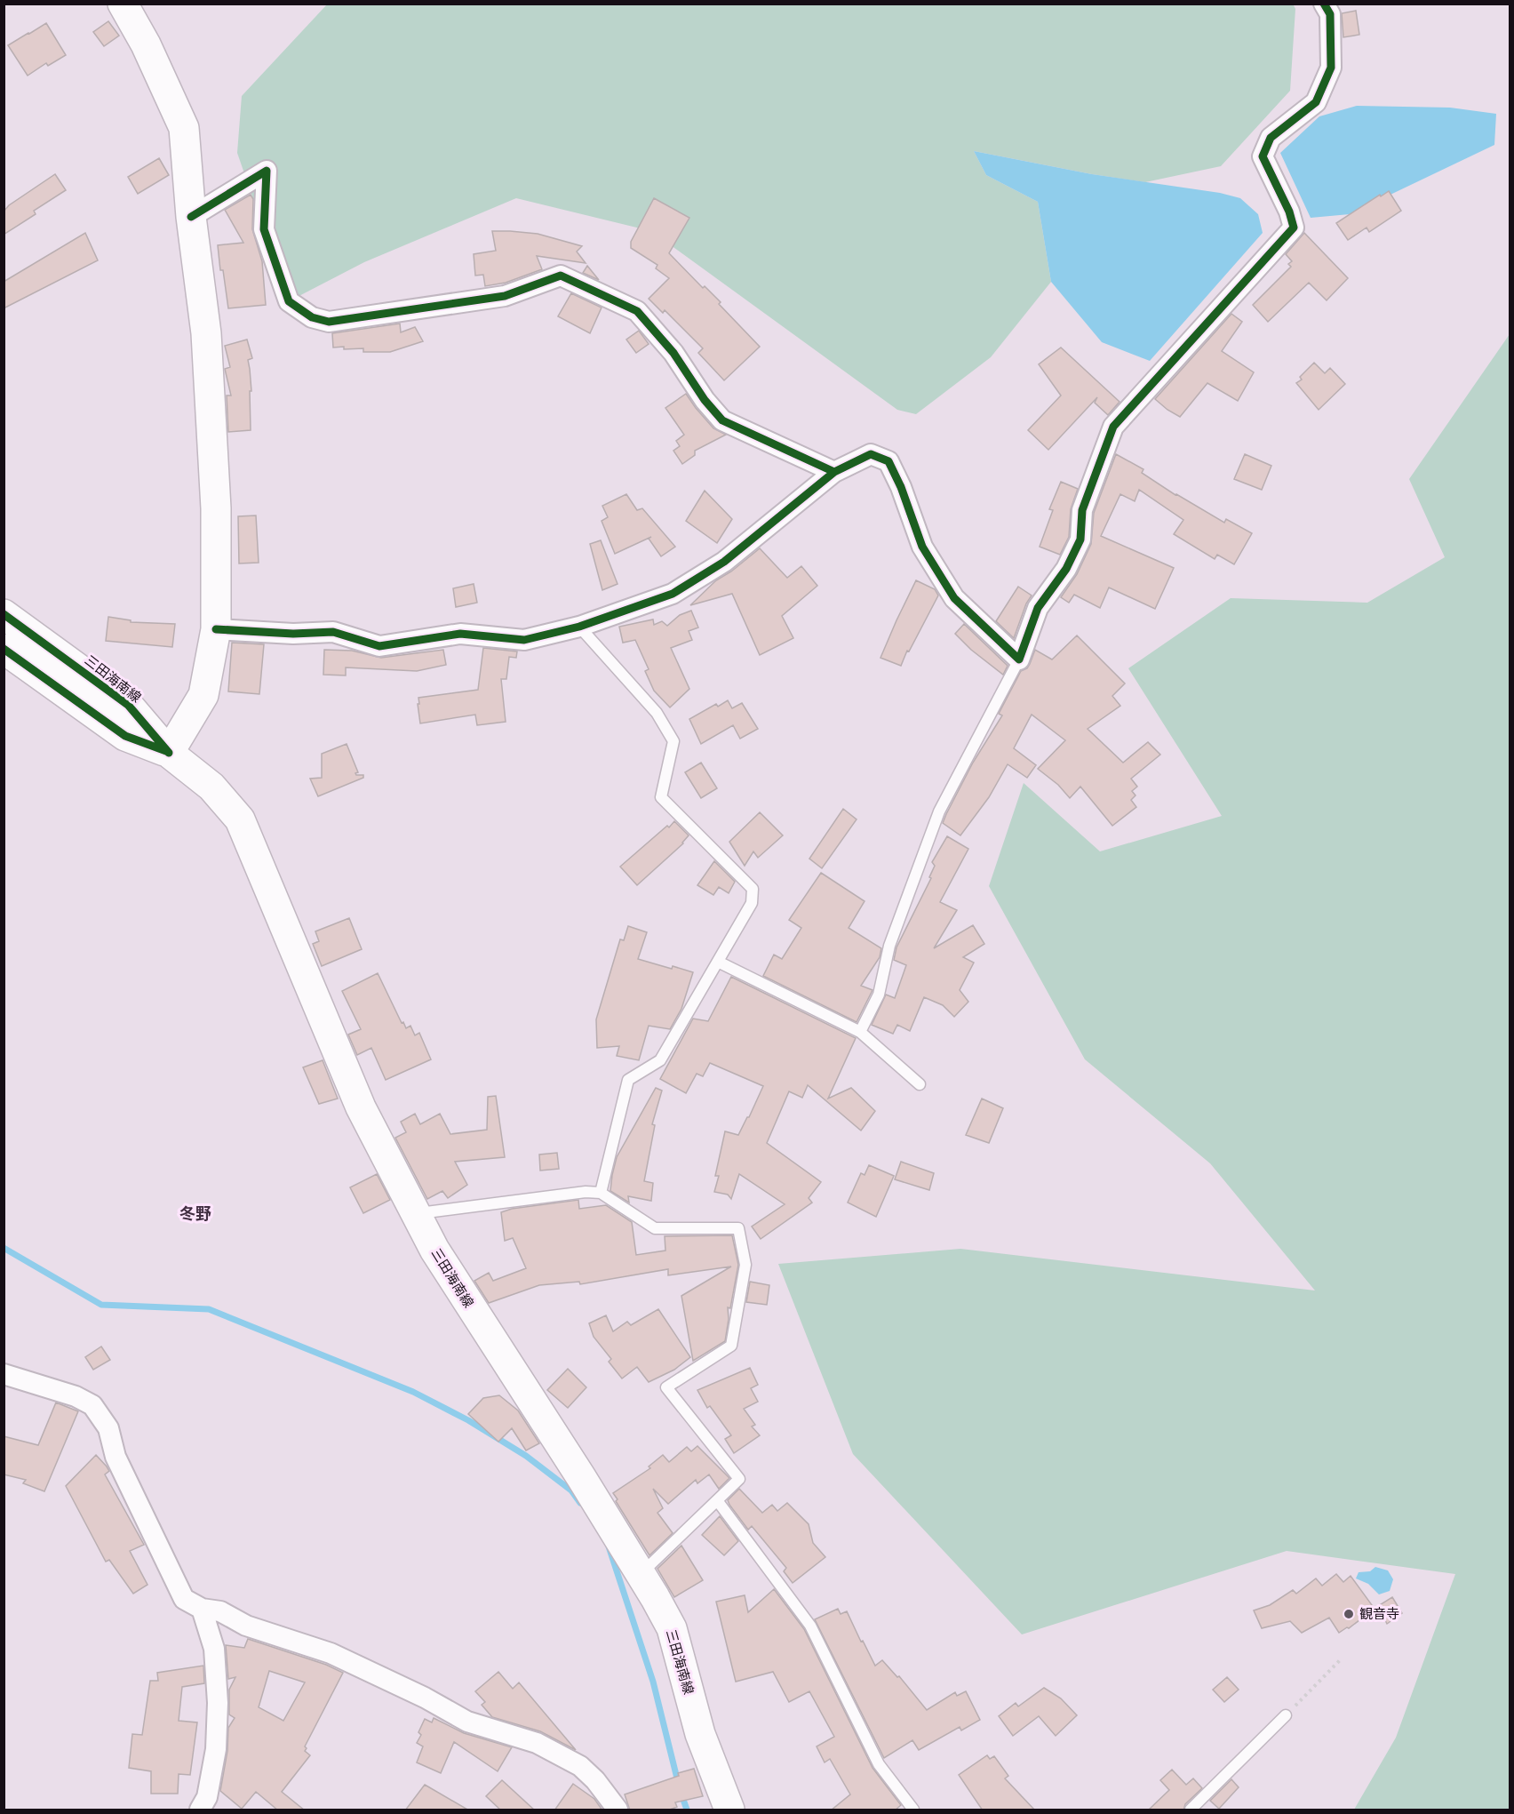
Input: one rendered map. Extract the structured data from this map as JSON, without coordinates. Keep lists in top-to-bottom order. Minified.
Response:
{"streets":{"main road":["三田海南線"]},"districts":["冬野"],"places":["観音寺"]}
